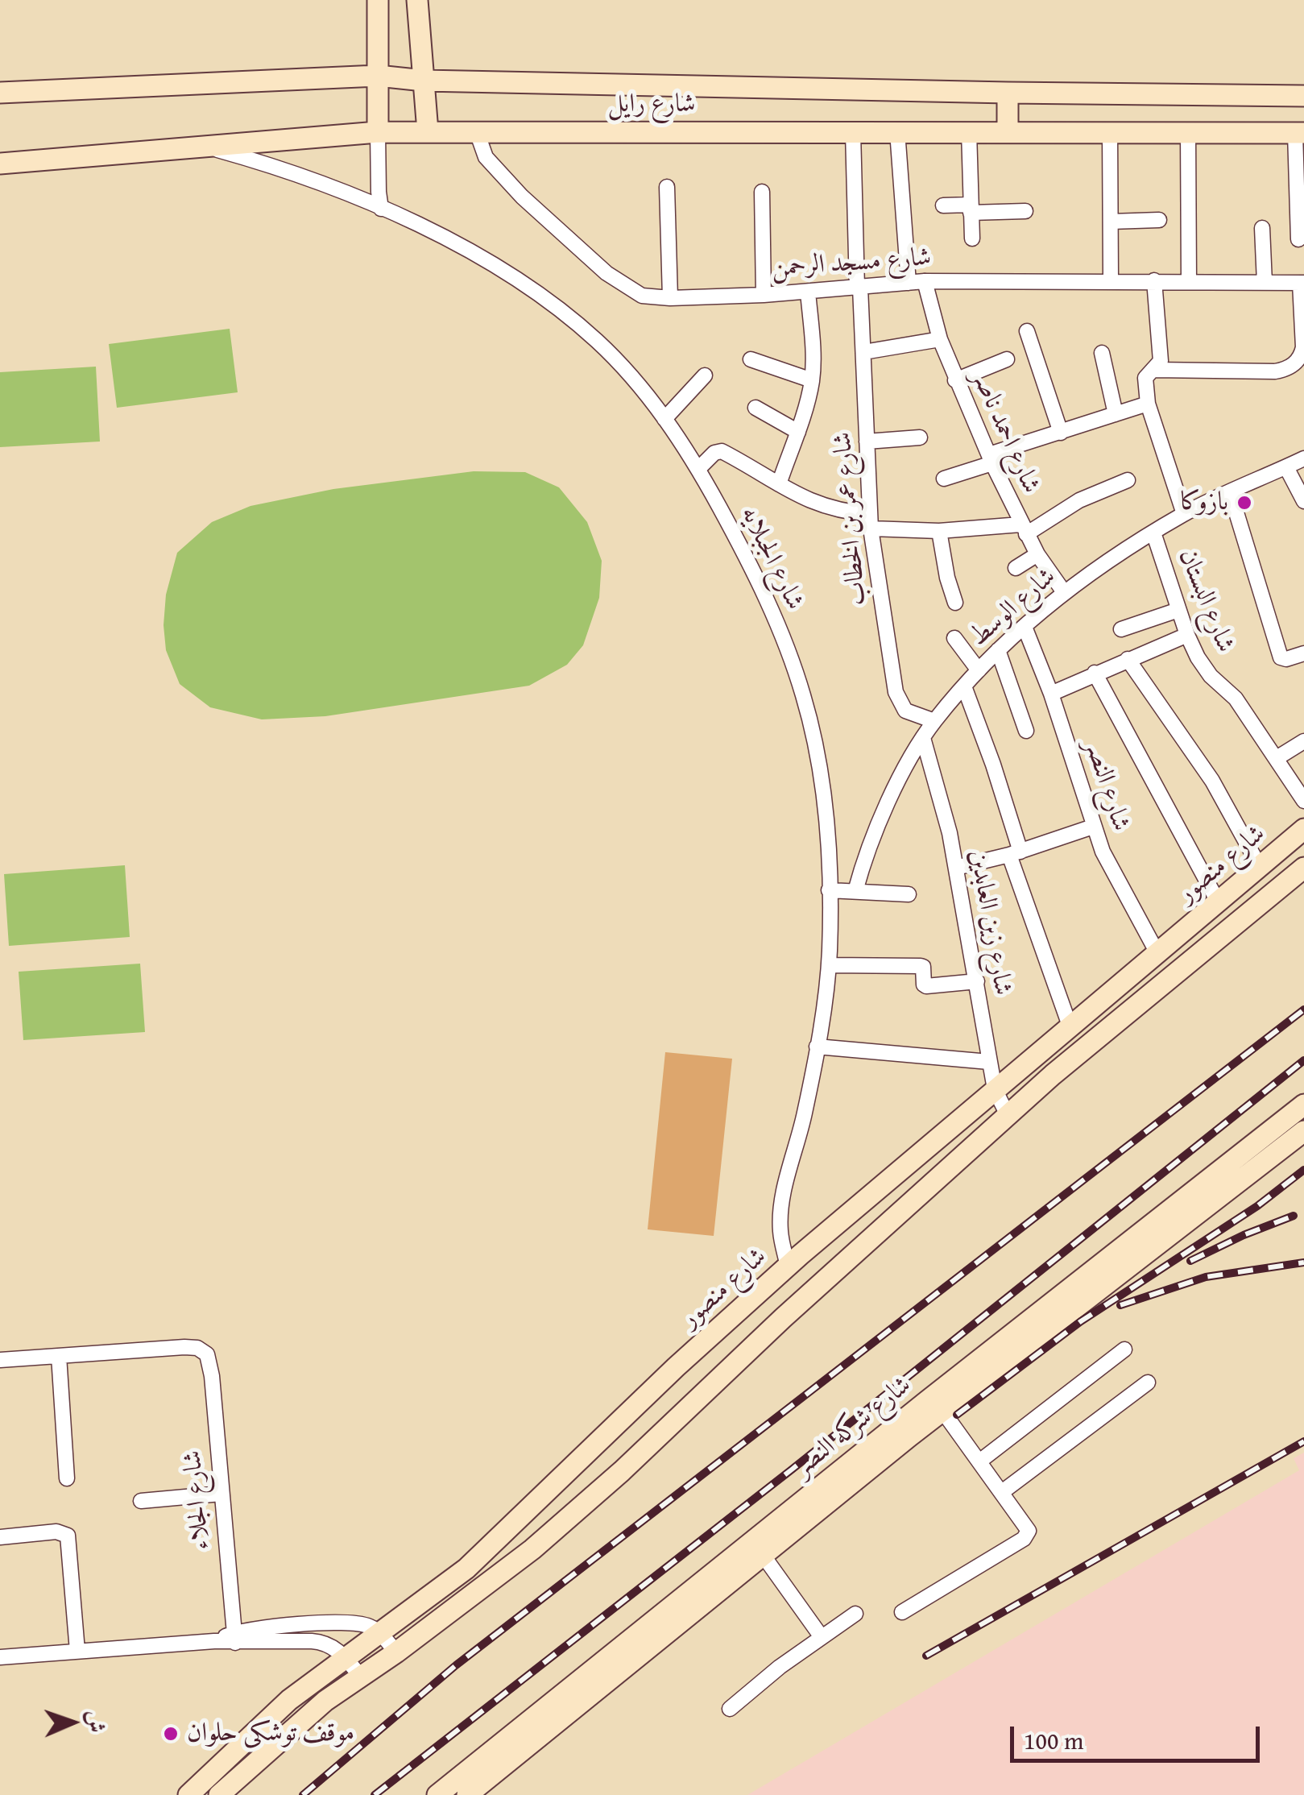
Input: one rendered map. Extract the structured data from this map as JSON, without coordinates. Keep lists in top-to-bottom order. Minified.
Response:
{"streets":{"street":["شارع رايل","شارع مسجد الرحمن","شارع احمد ناصر","شارع عمر بن الخطاب","شارع الجبلايه","شارع البستان","شارع الوسط","شارع النصر","شارع منصور","شارع زين العابدين","شارع شركه النصر","شارع الجلاء"]},"crossings":[["شارع رايل","شارع مسجد الرحمن"],["شارع رايل","شارع عمر بن الخطاب"],["شارع رايل","شارع الجبلايه"],["شارع مسجد الرحمن","شارع احمد ناصر"],["شارع مسجد الرحمن","شارع عمر بن الخطاب"],["شارع احمد ناصر","شارع الوسط"],["شارع عمر بن الخطاب","شارع الوسط"],["شارع الجبلايه","شارع منصور"],["شارع البستان","شارع الوسط"],["شارع الوسط","شارع النصر"],["شارع الوسط","شارع زين العابدين"],["شارع النصر","شارع منصور"],["شارع منصور","شارع زين العابدين"]],"places":["بازوكا","موقف توشكى حلوان"],"scale_bar":"100 m","north":"right"}
